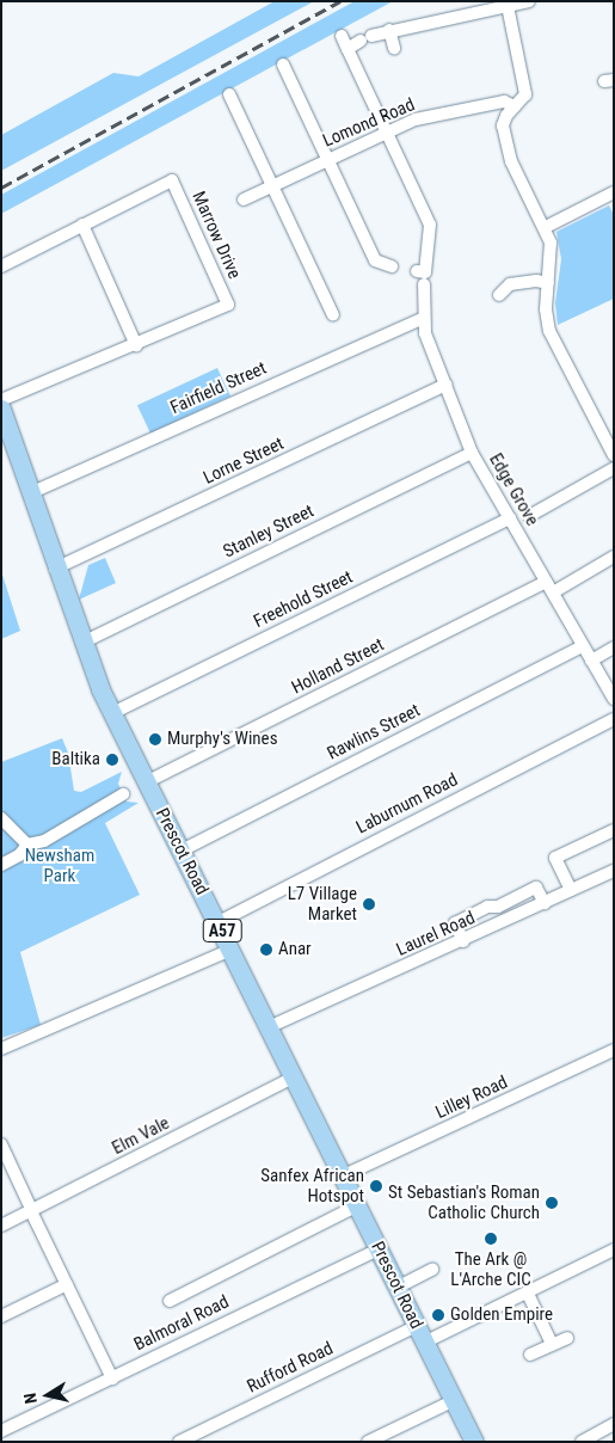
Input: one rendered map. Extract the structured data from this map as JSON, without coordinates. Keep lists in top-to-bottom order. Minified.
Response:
{"streets":{"main road":["Prescot Road","A57"],"street":["Lomond Road","Marrow Drive","Fairfield Street","Lorne Street","Edge Grove","Stanley Street","Freehold Street","Holland Street","Rawlins Street","Laburnum Road","Laurel Road","Lilley Road","Elm Vale","Balmoral Road","Rufford Road"]},"crossings":[["Fairfield Street","Edge Grove"],["Fairfield Street","Prescot Road"],["Lorne Street","Edge Grove"],["Lorne Street","Prescot Road"],["Edge Grove","Stanley Street"],["Edge Grove","Freehold Street"],["Edge Grove","Holland Street"],["Edge Grove","Rawlins Street"],["Stanley Street","Prescot Road"],["Freehold Street","Prescot Road"],["Holland Street","Prescot Road"],["Rawlins Street","Prescot Road"],["Laburnum Road","Prescot Road"],["Prescot Road","Laurel Road"],["Prescot Road","Lilley Road"],["Prescot Road","Elm Vale"],["Prescot Road","Balmoral Road"],["Prescot Road","Rufford Road"]],"parks":["Newsham Park"],"places":["Murphy's Wines","Baltika","L7 Village Market","Anar","Sanfex African Hotspot","St Sebastian's Roman Catholic Church","The Ark @ L'Arche CIC","Golden Empire"],"north":"left"}
